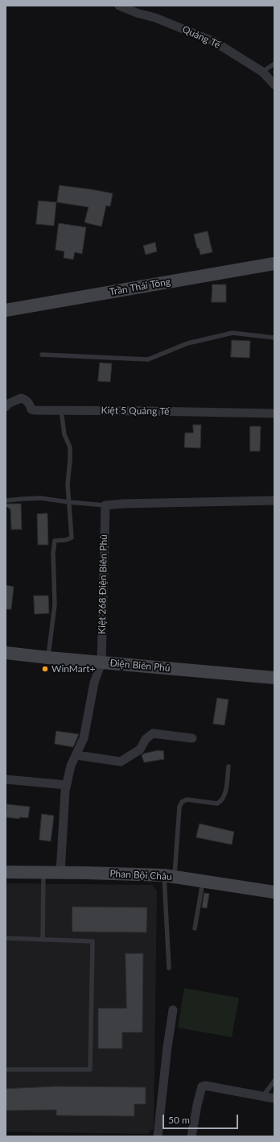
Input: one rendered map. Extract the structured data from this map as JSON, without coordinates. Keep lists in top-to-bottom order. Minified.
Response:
{"streets":{"street":["Quảng Tế","Trần Thái Tông","Kiệt 5 Quảng Tế","Kiệt 268 Điện Biên Phủ","Điện Biên Phủ","Phan Bội Châu"]},"crossings":[["Kiệt 268 Điện Biên Phủ","Điện Biên Phủ"],["Kiệt 268 Điện Biên Phủ","Phan Bội Châu"]],"places":["WinMart+"],"scale_bar":"50 m"}
